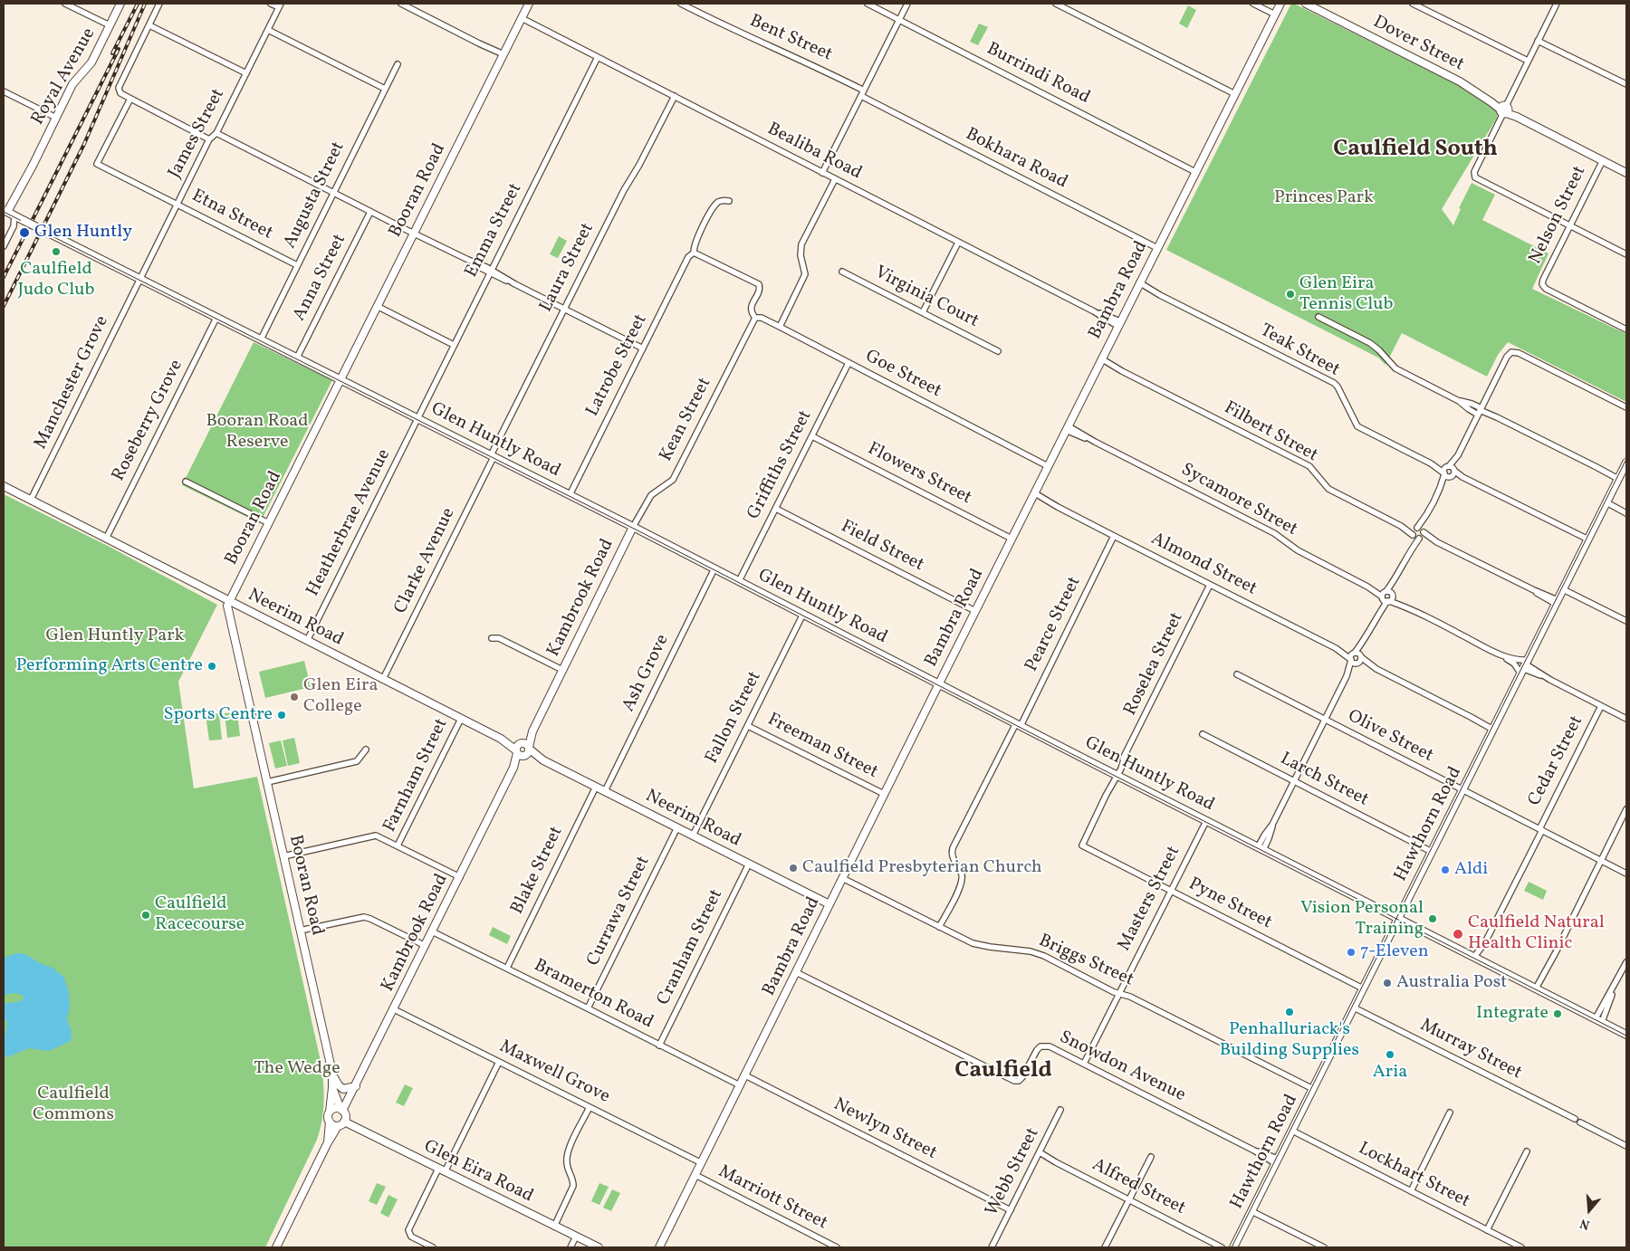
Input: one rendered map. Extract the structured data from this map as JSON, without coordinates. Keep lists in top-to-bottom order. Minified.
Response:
{"streets":{"street":["Bent Street","Dover Street","Burrindi Road","Royal Avenue","James Street","Bealiba Road","Bokhara Road","Booran Road","Augusta Street","Etna Street","Nelson Street","Emma Street","Laura Street","Anna Street","Bambra Road","Virginia Court","Teak Street","Latrobe Street","Goe Street","Manchester Grove","Kean Street","Roseberry Grove","Filbert Street","Glen Huntly Road","Griffiths Street","Flowers Street","Sycamore Street","Heatherbrae Avenue","Field Street","Clarke Avenue","Almond Street","Kambrook Road","Neerim Road","Pearce Street","Roselea Street","Ash Grove","Fallon Street","Olive Street","Freeman Street","Cedar Street","Farnham Street","Larch Street","Hawthorn Road","Blake Street","Masters Street","Pyne Street","Currawa Street","Cranham Street","Briggs Street","Bramerton Road","Murray Street","Snowdon Avenue","Maxwell Grove","Newlyn Street","Glen Eira Road","Webb Street","Lockhart Street","Alfred Street","Marriott Street"]},"crossings":[["Dover Street","Nelson Street"],["Burrindi Road","Bambra Road"],["Royal Avenue","Glen Huntly Road"],["James Street","Etna Street"],["James Street","Manchester Grove"],["James Street","Glen Huntly Road"],["Bealiba Road","Booran Road"],["Bealiba Road","Emma Street"],["Bealiba Road","Laura Street"],["Bealiba Road","Bambra Road"],["Bokhara Road","Bambra Road"],["Booran Road","Glen Huntly Road"],["Booran Road","Kambrook Road"],["Booran Road","Neerim Road"],["Booran Road","Glen Eira Road"],["Augusta Street","Etna Street"],["Augusta Street","Glen Huntly Road"],["Emma Street","Glen Huntly Road"],["Emma Street","Heatherbrae Avenue"],["Laura Street","Glen Huntly Road"],["Laura Street","Clarke Avenue"],["Anna Street","Glen Huntly Road"],["Bambra Road","Teak Street"],["Bambra Road","Goe Street"],["Bambra Road","Filbert Street"],["Bambra Road","Glen Huntly Road"],["Bambra Road","Flowers Street"],["Bambra Road","Sycamore Street"],["Bambra Road","Field Street"],["Bambra Road","Almond Street"],["Bambra Road","Neerim Road"],["Bambra Road","Freeman Street"],["Bambra Road","Briggs Street"],["Bambra Road","Bramerton Road"],["Bambra Road","Snowdon Avenue"],["Bambra Road","Maxwell Grove"],["Bambra Road","Newlyn Street"],["Bambra Road","Marriott Street"],["Teak Street","Hawthorn Road"],["Latrobe Street","Glen Huntly Road"],["Goe Street","Kean Street"],["Goe Street","Griffiths Street"],["Manchester Grove","Glen Huntly Road"],["Manchester Grove","Neerim Road"],["Kean Street","Glen Huntly Road"],["Kean Street","Kambrook Road"],["Roseberry Grove","Glen Huntly Road"],["Roseberry Grove","Neerim Road"],["Filbert Street","Hawthorn Road"],["Glen Huntly Road","Griffiths Street"],["Glen Huntly Road","Heatherbrae Avenue"],["Glen Huntly Road","Clarke Avenue"],["Glen Huntly Road","Kambrook Road"],["Glen Huntly Road","Pearce Street"],["Glen Huntly Road","Roselea Street"],["Glen Huntly Road","Ash Grove"],["Glen Huntly Road","Fallon Street"],["Glen Huntly Road","Cedar Street"],["Glen Huntly Road","Hawthorn Road"],["Glen Huntly Road","Masters Street"],["Griffiths Street","Flowers Street"],["Griffiths Street","Field Street"],["Sycamore Street","Cedar Street"],["Sycamore Street","Hawthorn Road"],["Heatherbrae Avenue","Neerim Road"],["Clarke Avenue","Neerim Road"],["Almond Street","Pearce Street"],["Almond Street","Roselea Street"],["Almond Street","Hawthorn Road"],["Kambrook Road","Neerim Road"],["Kambrook Road","Bramerton Road"],["Kambrook Road","Maxwell Grove"],["Kambrook Road","Glen Eira Road"],["Neerim Road","Ash Grove"],["Neerim Road","Fallon Street"],["Neerim Road","Farnham Street"],["Neerim Road","Blake Street"],["Neerim Road","Currawa Street"],["Neerim Road","Cranham Street"],["Pearce Street","Briggs Street"],["Roselea Street","Pyne Street"],["Fallon Street","Freeman Street"],["Olive Street","Cedar Street"],["Olive Street","Hawthorn Road"],["Larch Street","Hawthorn Road"],["Hawthorn Road","Pyne Street"],["Hawthorn Road","Briggs Street"],["Hawthorn Road","Murray Street"],["Hawthorn Road","Snowdon Avenue"],["Hawthorn Road","Lockhart Street"],["Blake Street","Bramerton Road"],["Masters Street","Pyne Street"],["Masters Street","Briggs Street"],["Masters Street","Snowdon Avenue"],["Currawa Street","Bramerton Road"],["Cranham Street","Bramerton Road"],["Newlyn Street","Webb Street"],["Webb Street","Alfred Street"]],"districts":["Caulfield South","Caulfield"],"parks":["Princes Park","Booran Road Reserve","Glen Huntly Park","The Wedge","Caulfield Commons"],"places":["Glen Huntly","Caulfield Judo Club","Glen Eira Tennis Club","Performing Arts Centre","Glen Eira College","Sports Centre","Caulfield Presbyterian Church","Aldi","Caulfield Racecourse","Vision Personal Training","Caulfield Natural Health Clinic","7-Eleven","Australia Post","Penhalluriack's Building Supplies","Integrate","Aria"],"north":"bottom"}
